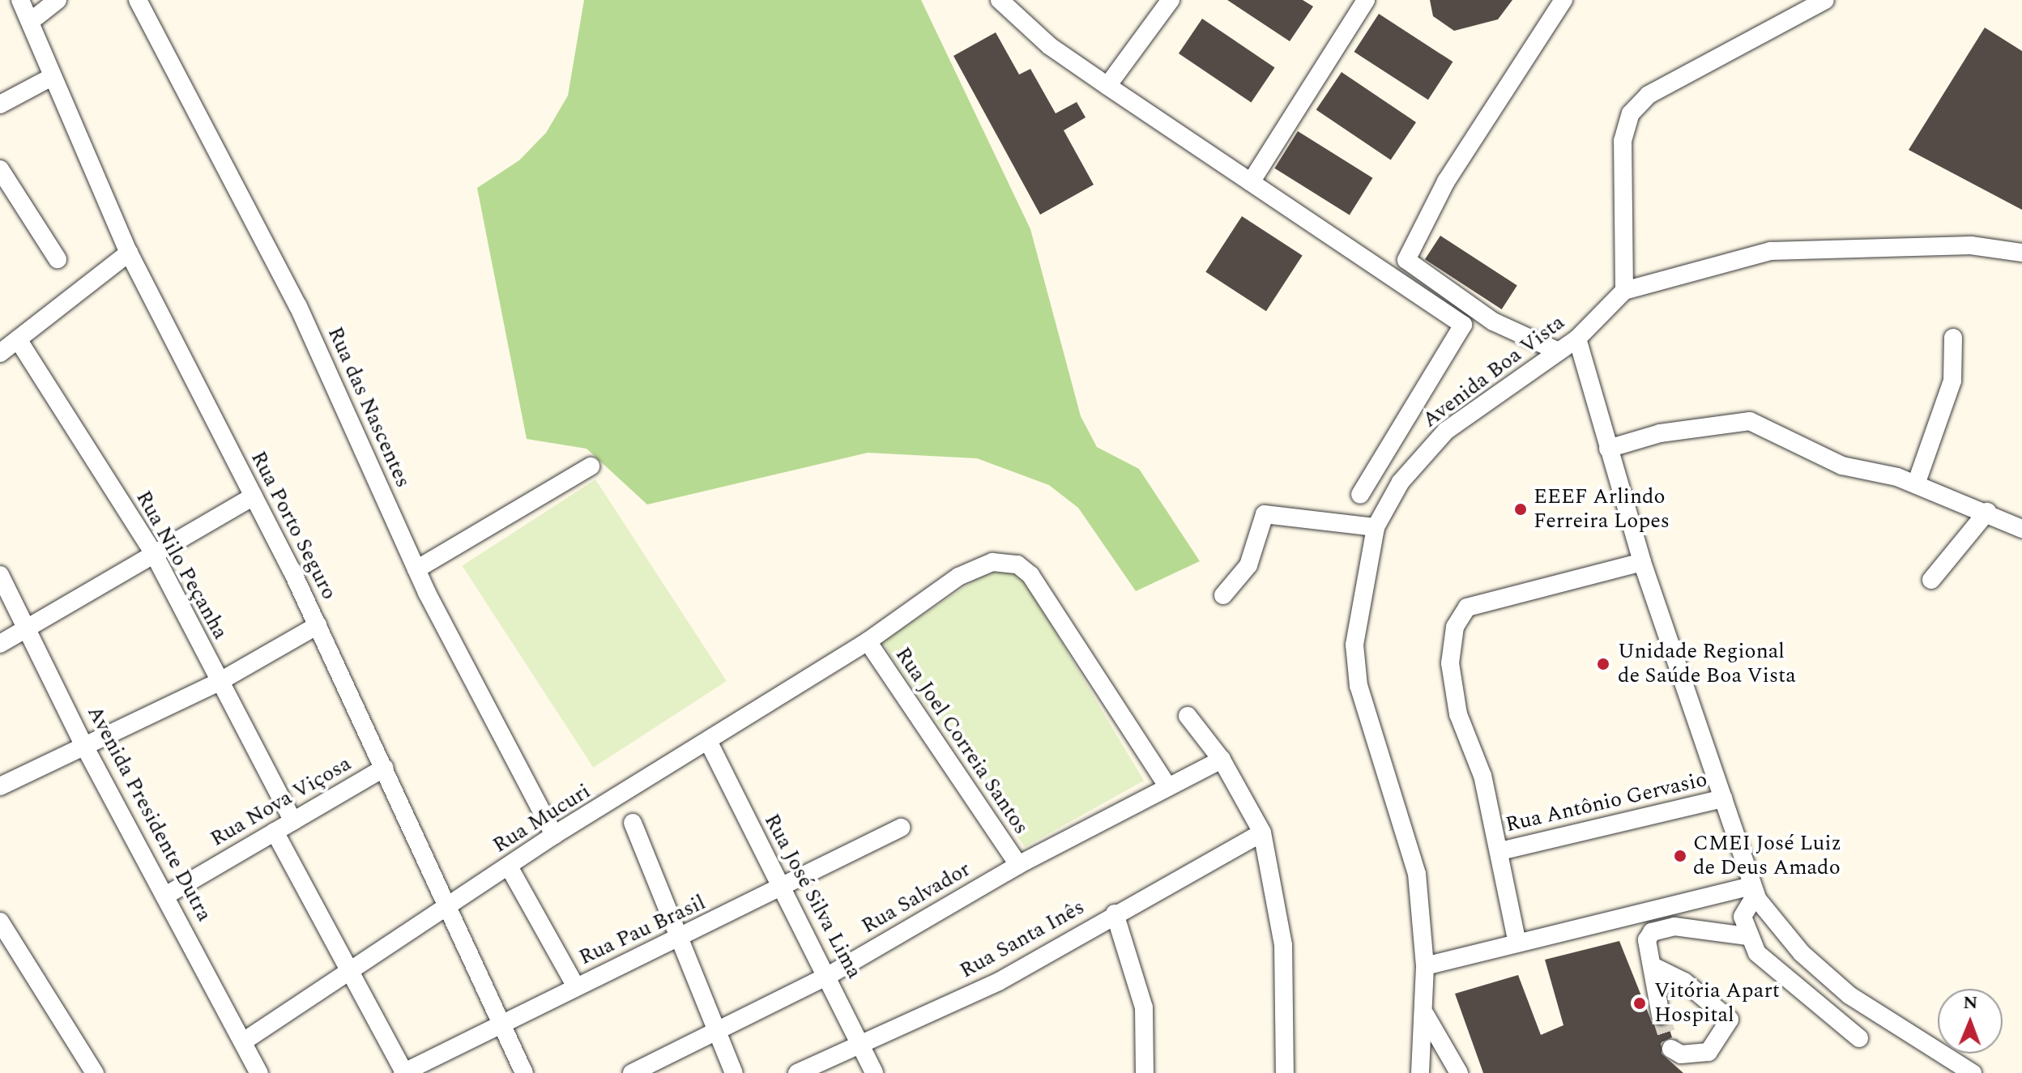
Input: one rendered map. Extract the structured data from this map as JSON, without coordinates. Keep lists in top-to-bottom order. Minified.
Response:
{"streets":{"street":["Avenida Boa Vista","Rua das Nascentes","Rua Porto Seguro","Rua Nilo Peçanha","Rua Joel Correia Santos","Rua Nova Viçosa","Rua Antônio Gervasio","Avenida Presidente Dutra","Rua Mucuri","Rua José Silva Lima","Rua Salvador","Rua Pau Brasil","Rua Santa Inês"]},"crossings":[["Rua das Nascentes","Rua Mucuri"],["Rua Porto Seguro","Rua Nova Viçosa"],["Rua Porto Seguro","Rua Mucuri"],["Rua Porto Seguro","Rua Pau Brasil"],["Rua Nilo Peçanha","Rua Nova Viçosa"],["Rua Joel Correia Santos","Rua Mucuri"],["Rua Joel Correia Santos","Rua Salvador"],["Rua Nova Viçosa","Avenida Presidente Dutra"],["Avenida Presidente Dutra","Rua Mucuri"],["Rua Mucuri","Rua José Silva Lima"],["Rua Mucuri","Rua Salvador"],["Rua José Silva Lima","Rua Salvador"],["Rua José Silva Lima","Rua Pau Brasil"],["Rua José Silva Lima","Rua Santa Inês"]],"places":["EEEF Arlindo Ferreira Lopes","Unidade Regional de Saúde Boa Vista","CMEI José Luiz de Deus Amado","Vitória Apart Hospital"],"north":"top"}
